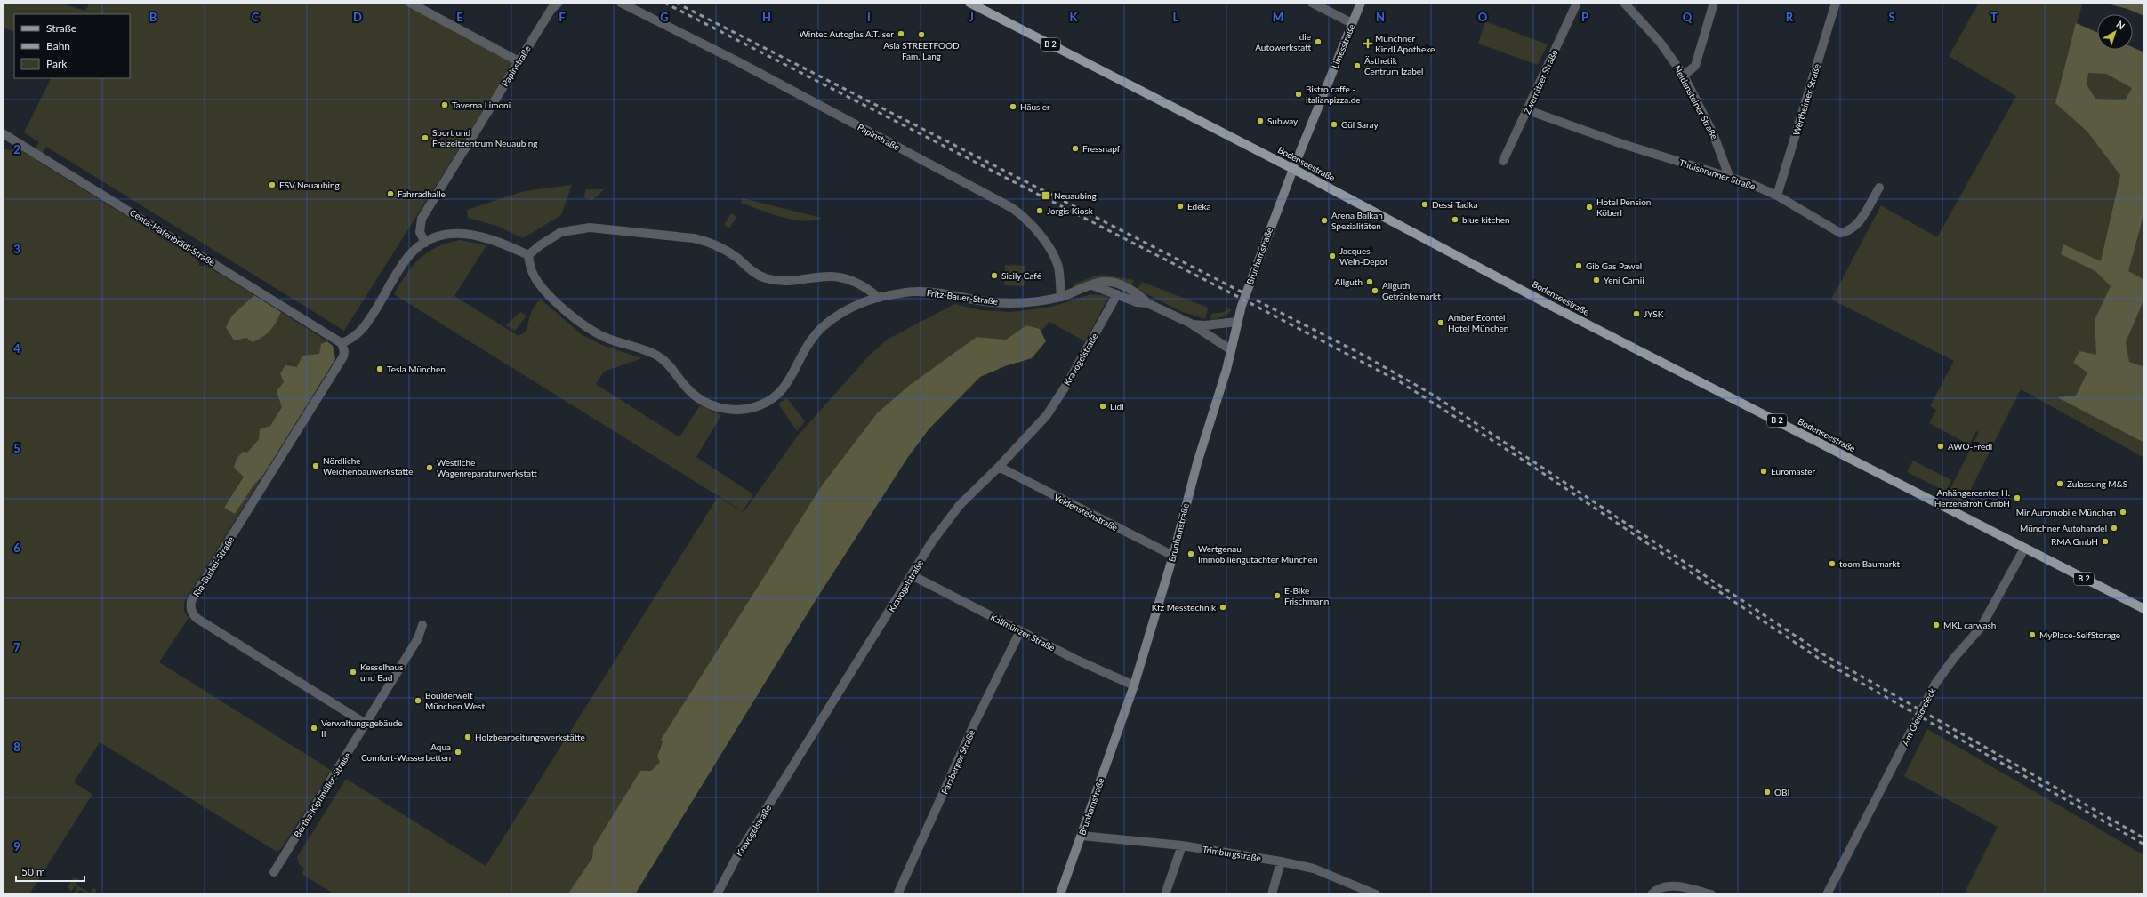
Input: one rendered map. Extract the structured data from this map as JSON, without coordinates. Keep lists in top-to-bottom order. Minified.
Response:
{"streets":{"main road":["B 2","Bodenseestraße"],"street":["Limesstraße","Papinstraße","Zwernitzer Straße","Wertheimer Straße","Neidensteiner Straße","Thuisbrunner Straße","Centa-Hafenbrädl-Straße","Brunhamstraße","Fritz-Bauer-Straße","Kravogelstraße","Veldensteinstraße","Ria-Burkei-Straße","Kallmünzer Straße","Am Gleisdreieck","Parsberger Straße","Bertha-Kipfmüller-Straße","Trimburgstraße"]},"crossings":[["Limesstraße","Bodenseestraße"],["Limesstraße","Brunhamstraße"],["Papinstraße","Fritz-Bauer-Straße"],["Zwernitzer Straße","Thuisbrunner Straße"],["Wertheimer Straße","Thuisbrunner Straße"],["Neidensteiner Straße","Thuisbrunner Straße"],["Bodenseestraße","Brunhamstraße"],["Bodenseestraße","Am Gleisdreieck"],["Centa-Hafenbrädl-Straße","Ria-Burkei-Straße"],["Brunhamstraße","Veldensteinstraße"],["Brunhamstraße","Kallmünzer Straße"],["Brunhamstraße","Trimburgstraße"],["Kravogelstraße","Veldensteinstraße"],["Kravogelstraße","Kallmünzer Straße"],["Ria-Burkei-Straße","Bertha-Kipfmüller-Straße"],["Kallmünzer Straße","Parsberger Straße"]],"places":{"other":["Wintec Autoglas A.T.Iser","Asia STREETFOOD Fam. Lang","die Autowerkstatt","Ästhetik Centrum Izabel","Bistro caffe - italianpizza.de","Taverna Limoni","Häusler","Subway","Gül Saray","Sport und Freizeitzentrum Neuaubing","Fressnapf","ESV Neuaubing","Fahrradhalle","Dessi Tadka","Edeka","Hotel Pension Köberl","Jorgis Kiosk","blue kitchen","Arena Balkan Spezialitäten","Jacques' Wein-Depot","Gib Gas Pawel","Sicily Café","Yeni Camii","Allguth","Allguth Getränkemarkt","JYSK","Amber Econtel Hotel München","Tesla München","Lidl","AWO-Fredl","Nördliche Weichenbauwerkstätte","Westliche Wagenreparaturwerkstatt","Euromaster","Zulassung M&S","Anhängercenter H. Herzensfroh GmbH","Mir Auromobile München","Münchner Autohandel","RMA GmbH","Wertgenau Immobiliengutachter München","toom Baumarkt","E-Bike Frischmann","Kfz Messtechnik","MKL carwash","MyPlace-SelfStorage","Kesselhaus und Bad","Boulderwelt München West","Verwaltungsgebäude II","Holzbearbeitungswerkstätte","Aqua Comfort-Wasserbetten","OBI"],"health":["Münchner Kindl Apotheke"],"transit":["Neuaubing"]},"legend":["Straße","Bahn","Park"],"scale_bar":"50 m","north":"top right","grid":{"columns":["B","C","D","E","F","G","H","I","J","K","L","M","N","O","P","Q","R","S","T"],"rows":["2","3","4","5","6","7","8","9"]}}
